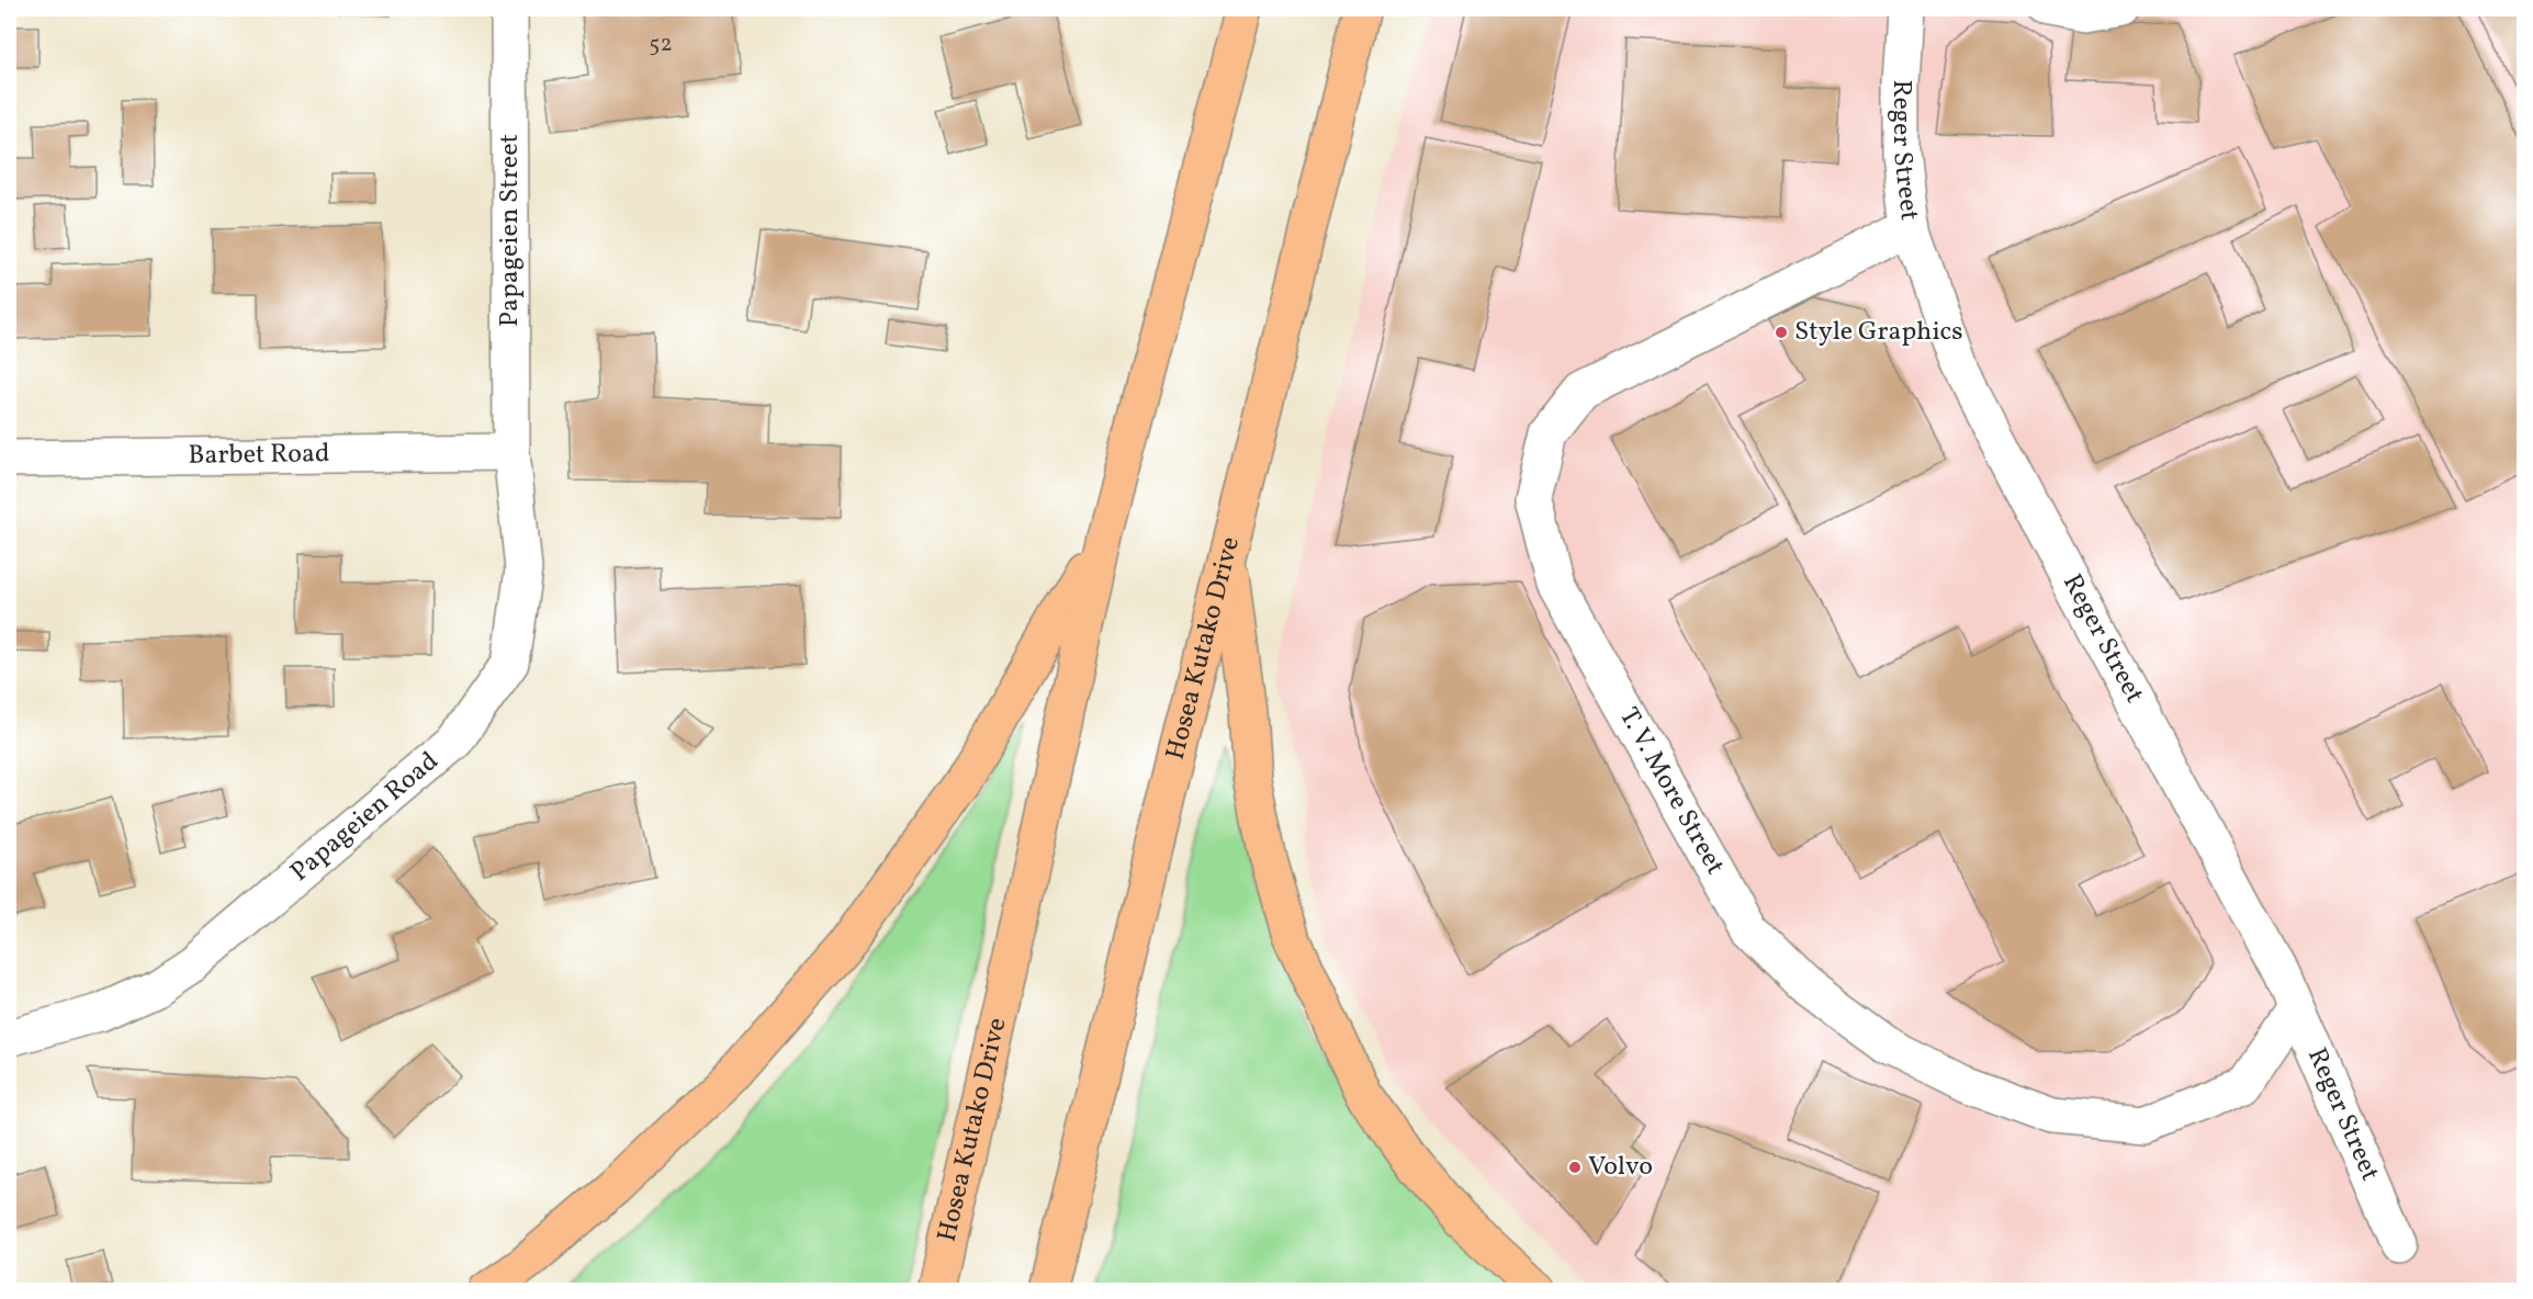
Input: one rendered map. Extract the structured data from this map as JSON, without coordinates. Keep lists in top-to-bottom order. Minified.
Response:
{"streets":{"main road":["Hosea Kutako Drive"],"street":["Reger Street","Papageien Street","Barbet Road","T. V. More Street","Papageien Road"]},"crossings":[["Reger Street","T. V. More Street"],["Papageien Street","Barbet Road"],["Papageien Street","Papageien Road"],["Barbet Road","Papageien Road"]],"places":["Style Graphics","Volvo"],"house_numbers":["52"]}
